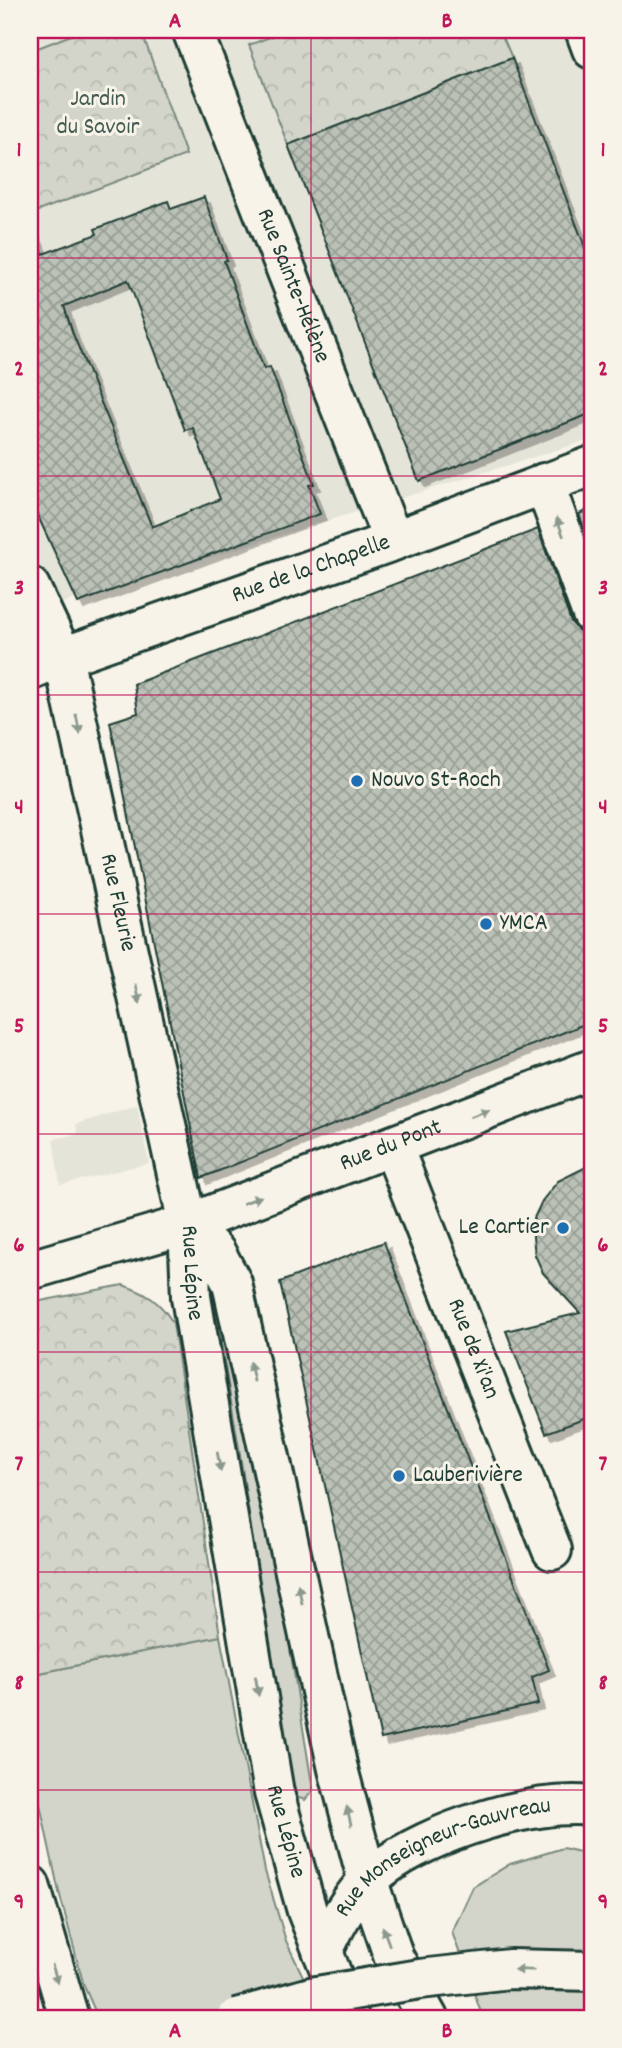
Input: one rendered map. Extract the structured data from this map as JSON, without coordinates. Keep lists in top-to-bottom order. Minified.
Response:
{"streets":{"main road":["Rue Sainte-Hélène","Rue de la Chapelle","Rue Fleurie","Rue du Pont","Rue Lépine","Rue de Xi'an","Rue Monseigneur-Gauvreau"]},"crossings":[["Rue Sainte-Hélène","Rue de la Chapelle"],["Rue de la Chapelle","Rue Fleurie"],["Rue Fleurie","Rue du Pont"],["Rue Fleurie","Rue Lépine"],["Rue du Pont","Rue Lépine"],["Rue du Pont","Rue de Xi'an"],["Rue Lépine","Rue Monseigneur-Gauvreau"]],"one_way":["Rue Fleurie","Rue du Pont"],"parks":["Jardin du Savoir"],"places":["Nouvo St-Roch","YMCA","Le Cartier","Lauberivière"],"grid":{"columns":["A","B"],"rows":["1","2","3","4","5","6","7","8","9"]}}
